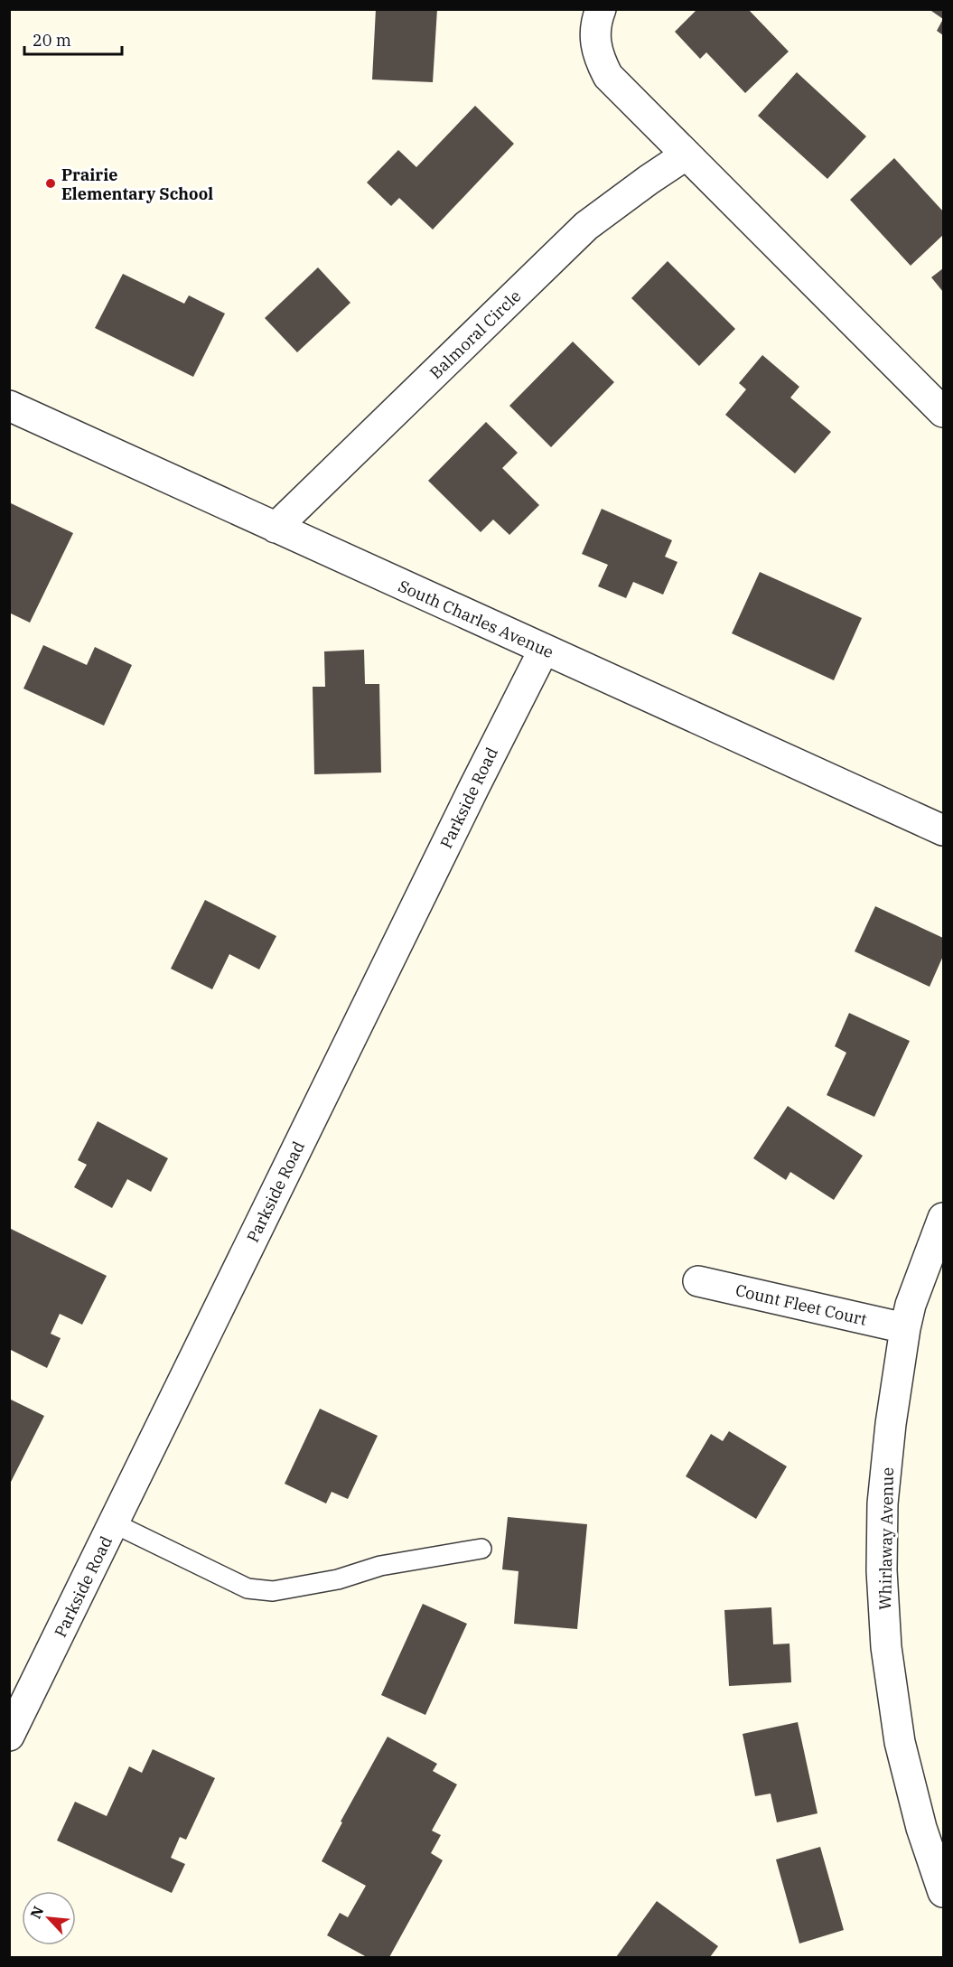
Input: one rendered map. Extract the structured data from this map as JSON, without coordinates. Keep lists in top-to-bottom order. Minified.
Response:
{"streets":{"street":["Balmoral Circle","South Charles Avenue","Parkside Road","Count Fleet Court","Whirlaway Avenue"]},"crossings":[["Balmoral Circle","South Charles Avenue"],["South Charles Avenue","Parkside Road"],["Count Fleet Court","Whirlaway Avenue"]],"places":["Prairie Elementary School"],"scale_bar":"20 m","north":"top left"}
